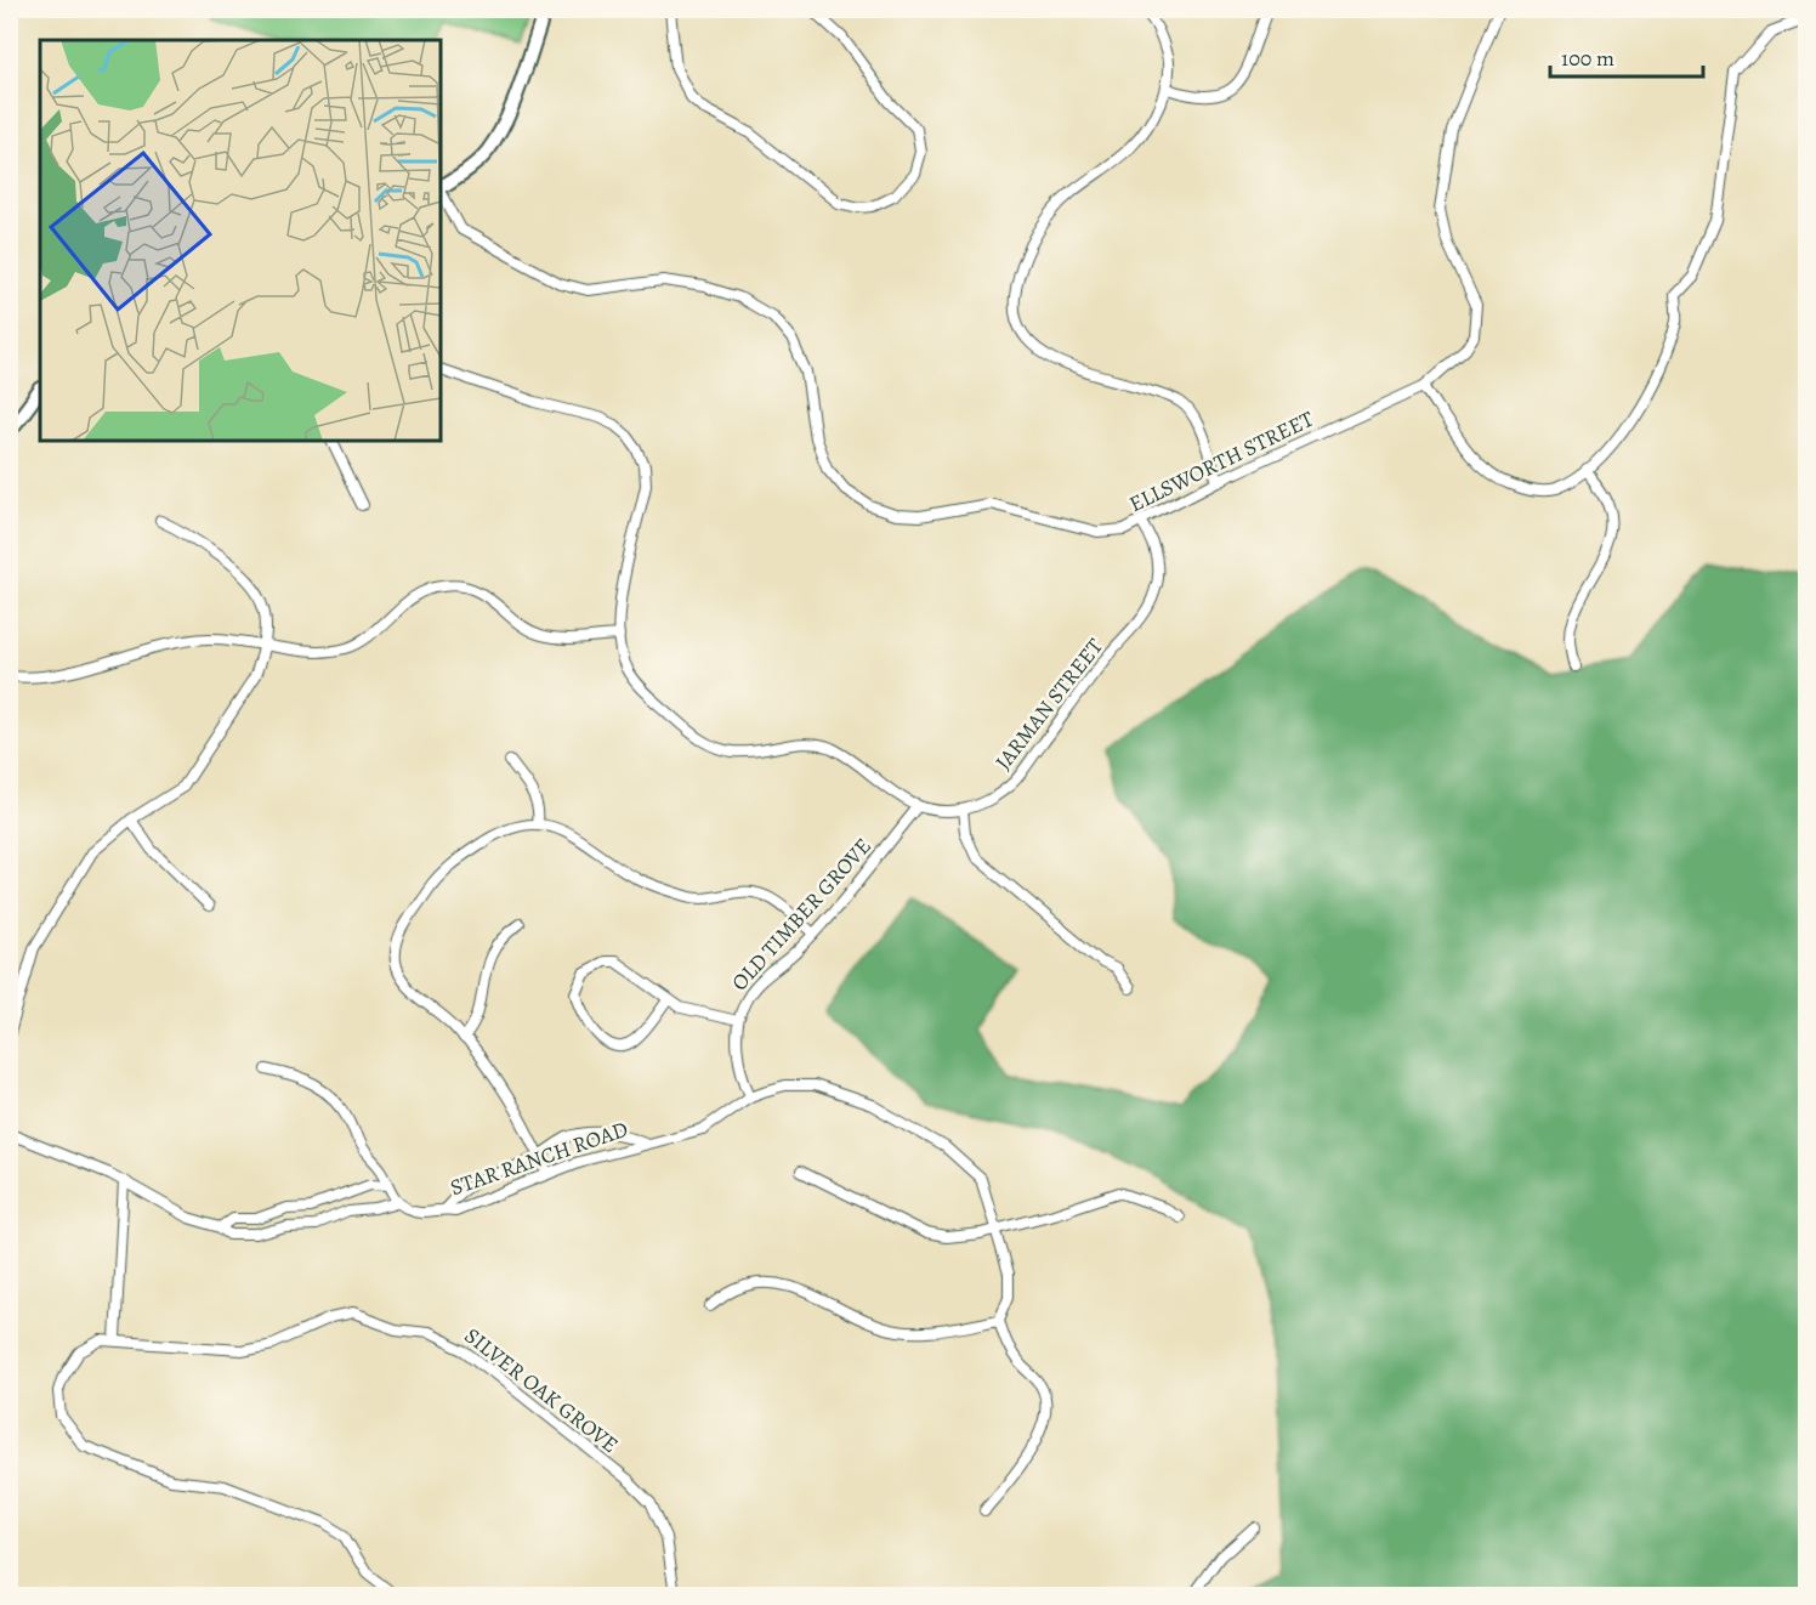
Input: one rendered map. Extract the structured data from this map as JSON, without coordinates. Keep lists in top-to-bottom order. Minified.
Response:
{"streets":{"street":["ELLSWORTH STREET","JARMAN STREET","OLD TIMBER GROVE","STAR RANCH ROAD","SILVER OAK GROVE"]},"crossings":[["ELLSWORTH STREET","JARMAN STREET"],["JARMAN STREET","OLD TIMBER GROVE"],["OLD TIMBER GROVE","STAR RANCH ROAD"]],"scale_bar":"100 m"}
